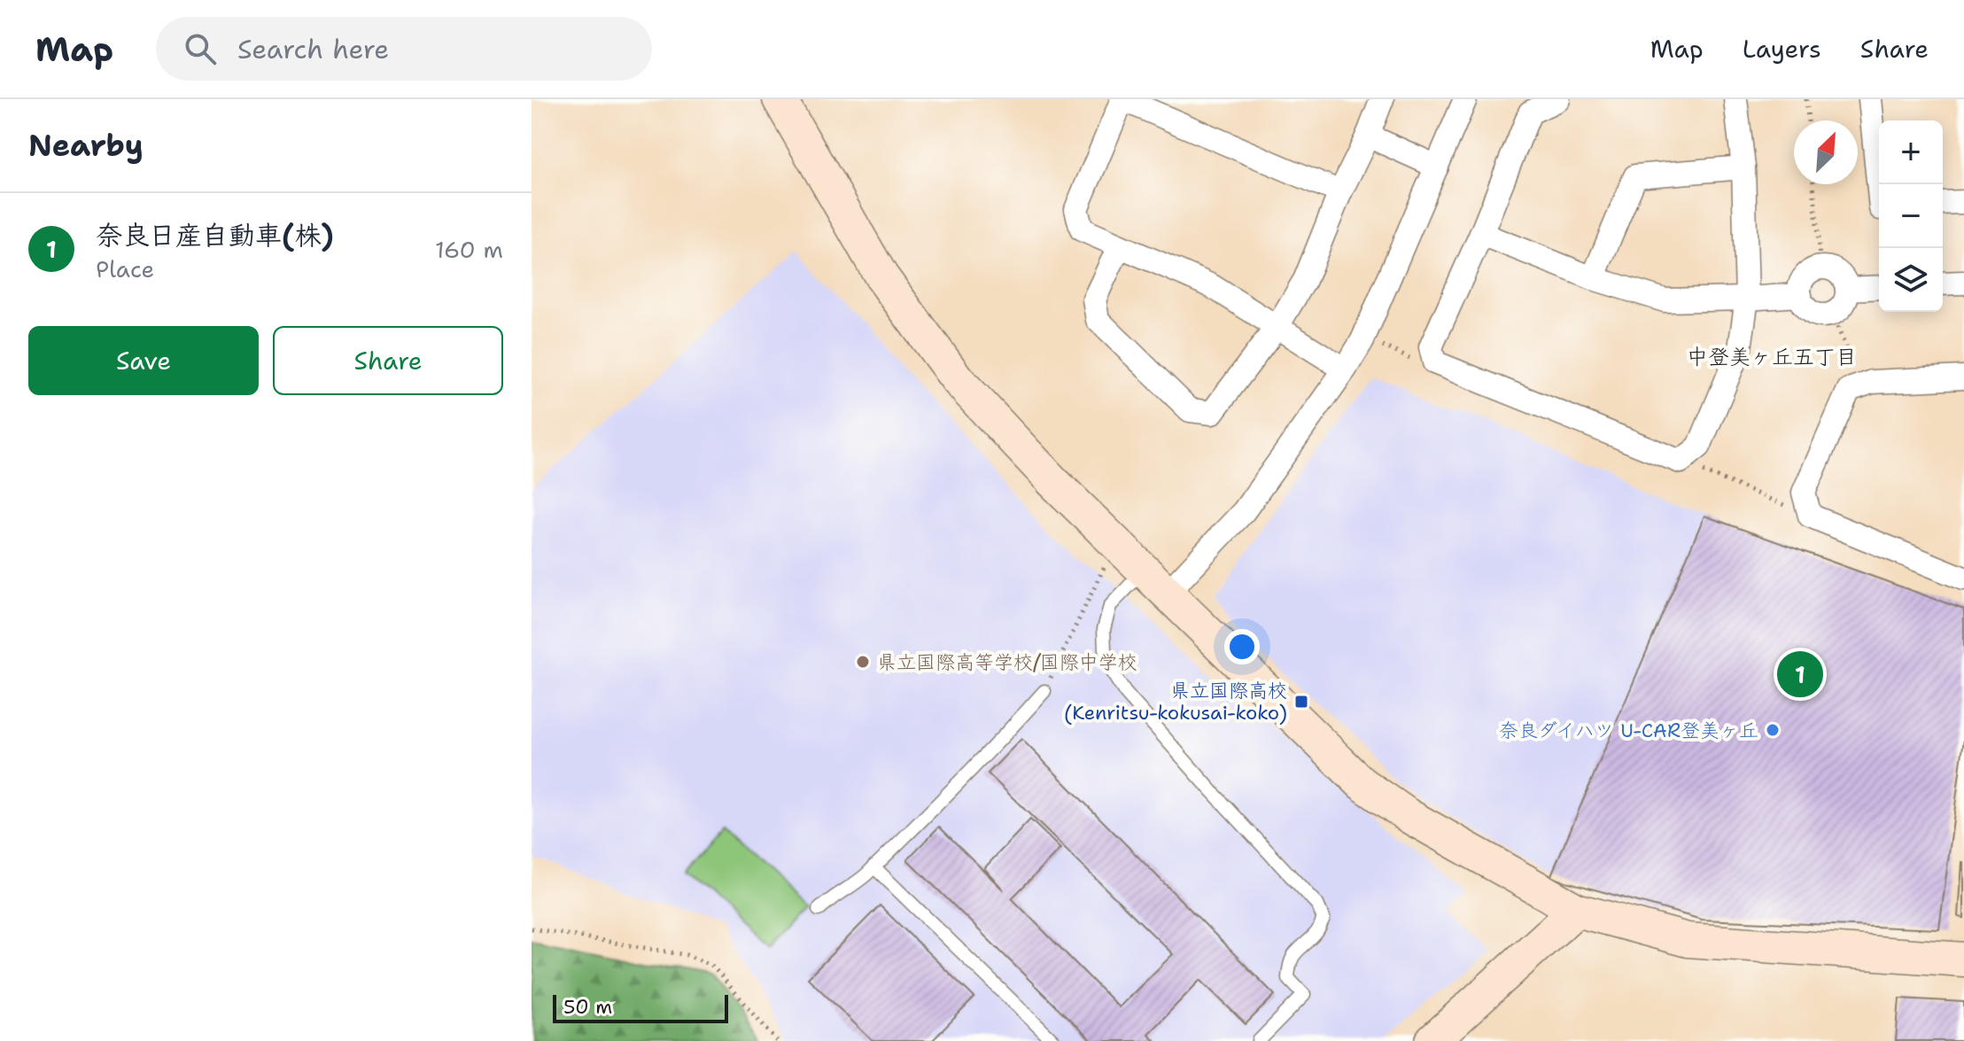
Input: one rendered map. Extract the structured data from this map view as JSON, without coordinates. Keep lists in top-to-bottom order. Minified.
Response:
{"districts":["中登美ヶ丘五丁目"],"places":{"other":["県立国際高等学校/国際中学校","奈良ダイハツ U-CAR登美ヶ丘"],"transit":["県立国際高校 (Kenritsu-kokusai-koko)"]},"scale_bar":"50 m","north":"top right","page":{"header":"Map","search":"Search here","nav":["Map","Layers","Share"],"heading":"Nearby","map_buttons":["+","−"],"list":[{"mark":"1","name":"奈良日産自動車(株)","note":"Place","value":"160 m"}],"buttons":["Save","Share"],"pins":"1","scale":"50 m"}}
